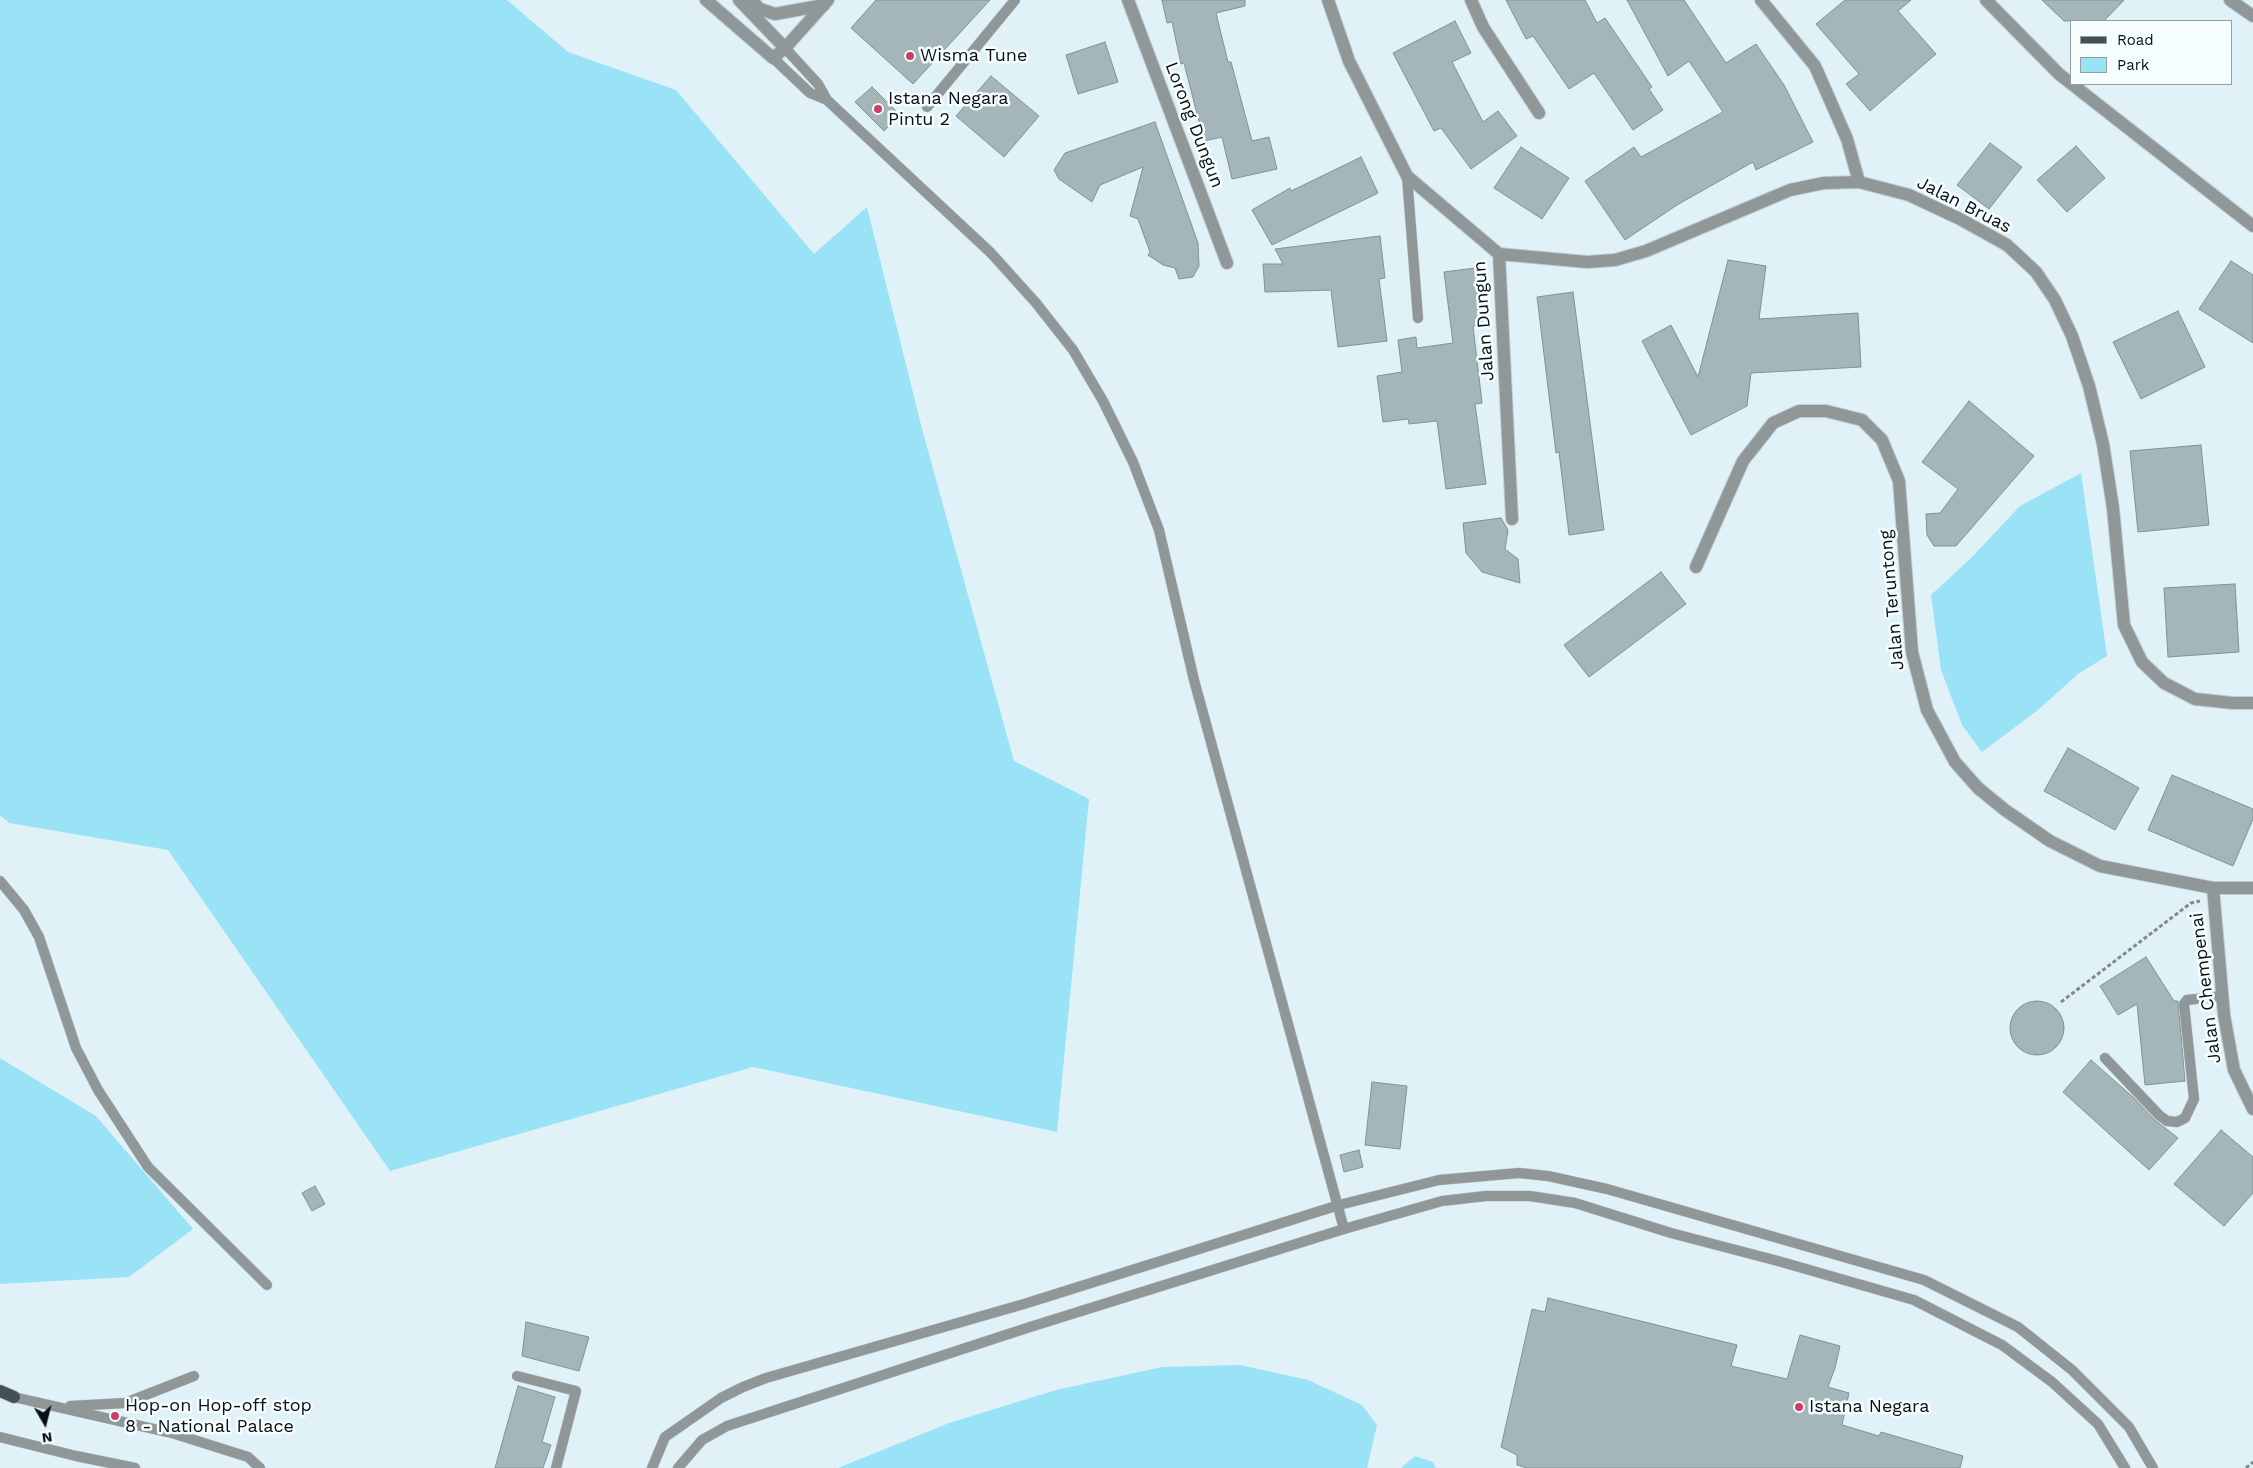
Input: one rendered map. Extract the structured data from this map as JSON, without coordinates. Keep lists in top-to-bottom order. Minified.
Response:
{"streets":{"street":["Lorong Dungun","Jalan Bruas","Jalan Dungun","Jalan Teruntong","Jalan Chempenai"]},"crossings":[["Jalan Bruas","Jalan Dungun"],["Jalan Teruntong","Jalan Chempenai"]],"places":["Wisma Tune","Istana Negara Pintu 2","Istana Negara","Hop-on Hop-off stop 8 - National Palace"],"legend":["Road","Park"],"north":"bottom"}
